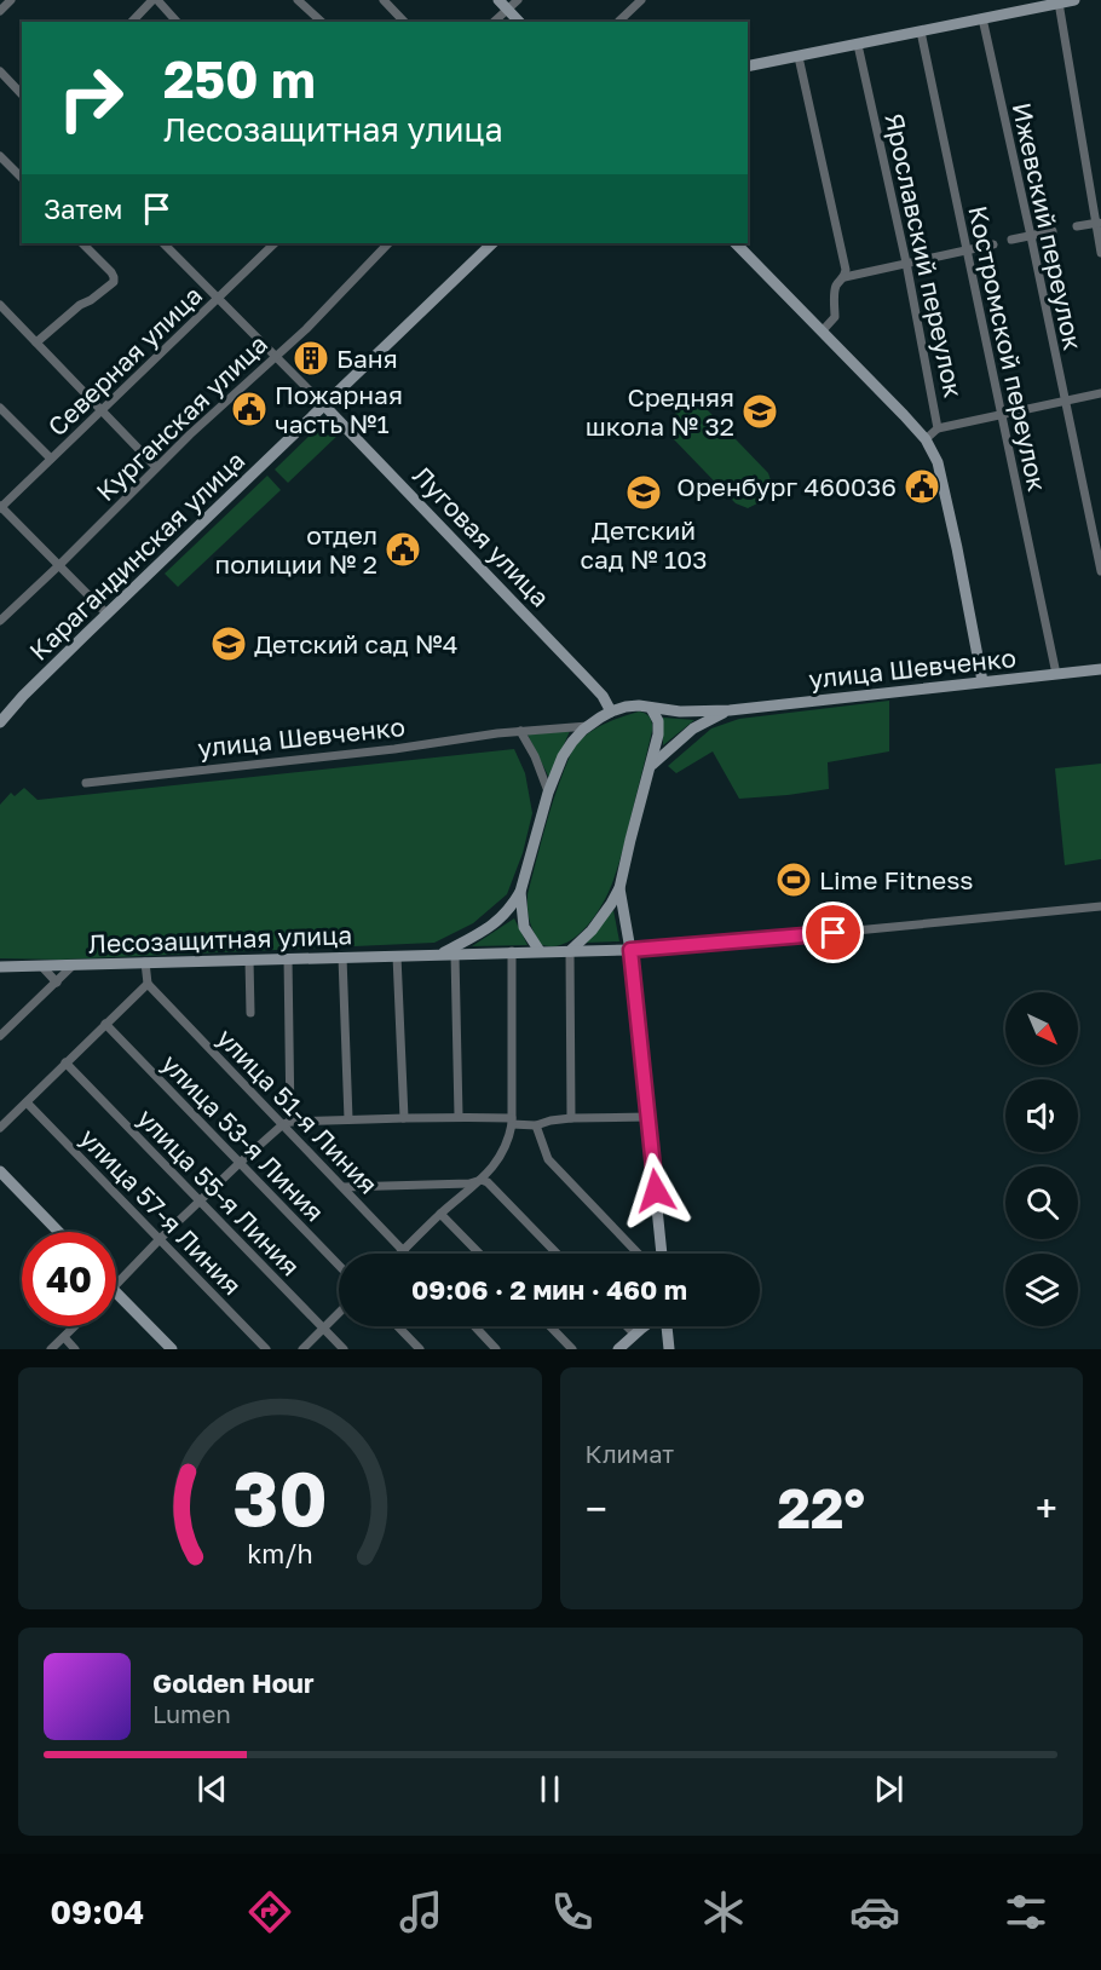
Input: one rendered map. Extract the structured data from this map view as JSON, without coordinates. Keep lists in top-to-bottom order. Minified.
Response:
{"streets":{"main road":["Луговая улица","Карагандинская улица","улица Шевченко","Лесозащитная улица"],"street":["Ижевский переулок","Ярославский переулок","Костромской переулок","Северная улица","Курганская улица","улица 51-я Линия","улица 53-я Линия","улица 55-я Линия","улица 57-я Линия"]},"crossings":[["Костромской переулок","улица Шевченко"],["Северная улица","Луговая улица"],["Курганская улица","Луговая улица"],["Луговая улица","Карагандинская улица"],["Луговая улица","улица Шевченко"]],"places":{"building":["Баня"],"public building":["Пожарная часть №1","Оренбург 460036","отдел полиции № 2"],"school or university":["Средняя школа № 32","Детский сад № 103","Детский сад №4"],"sports":["Lime Fitness"]},"north":"bottom right","page":{"turn":["250 m","Лесозащитная улица"],"then":"Затем","limit":"40","trip":"09:06 · 2 мин · 460 m","tile":"Климат","heat":["−","22°","+"],"song":["Golden Hour","Lumen"],"tabs":"09:04","gauge":["30","km/h"]}}
